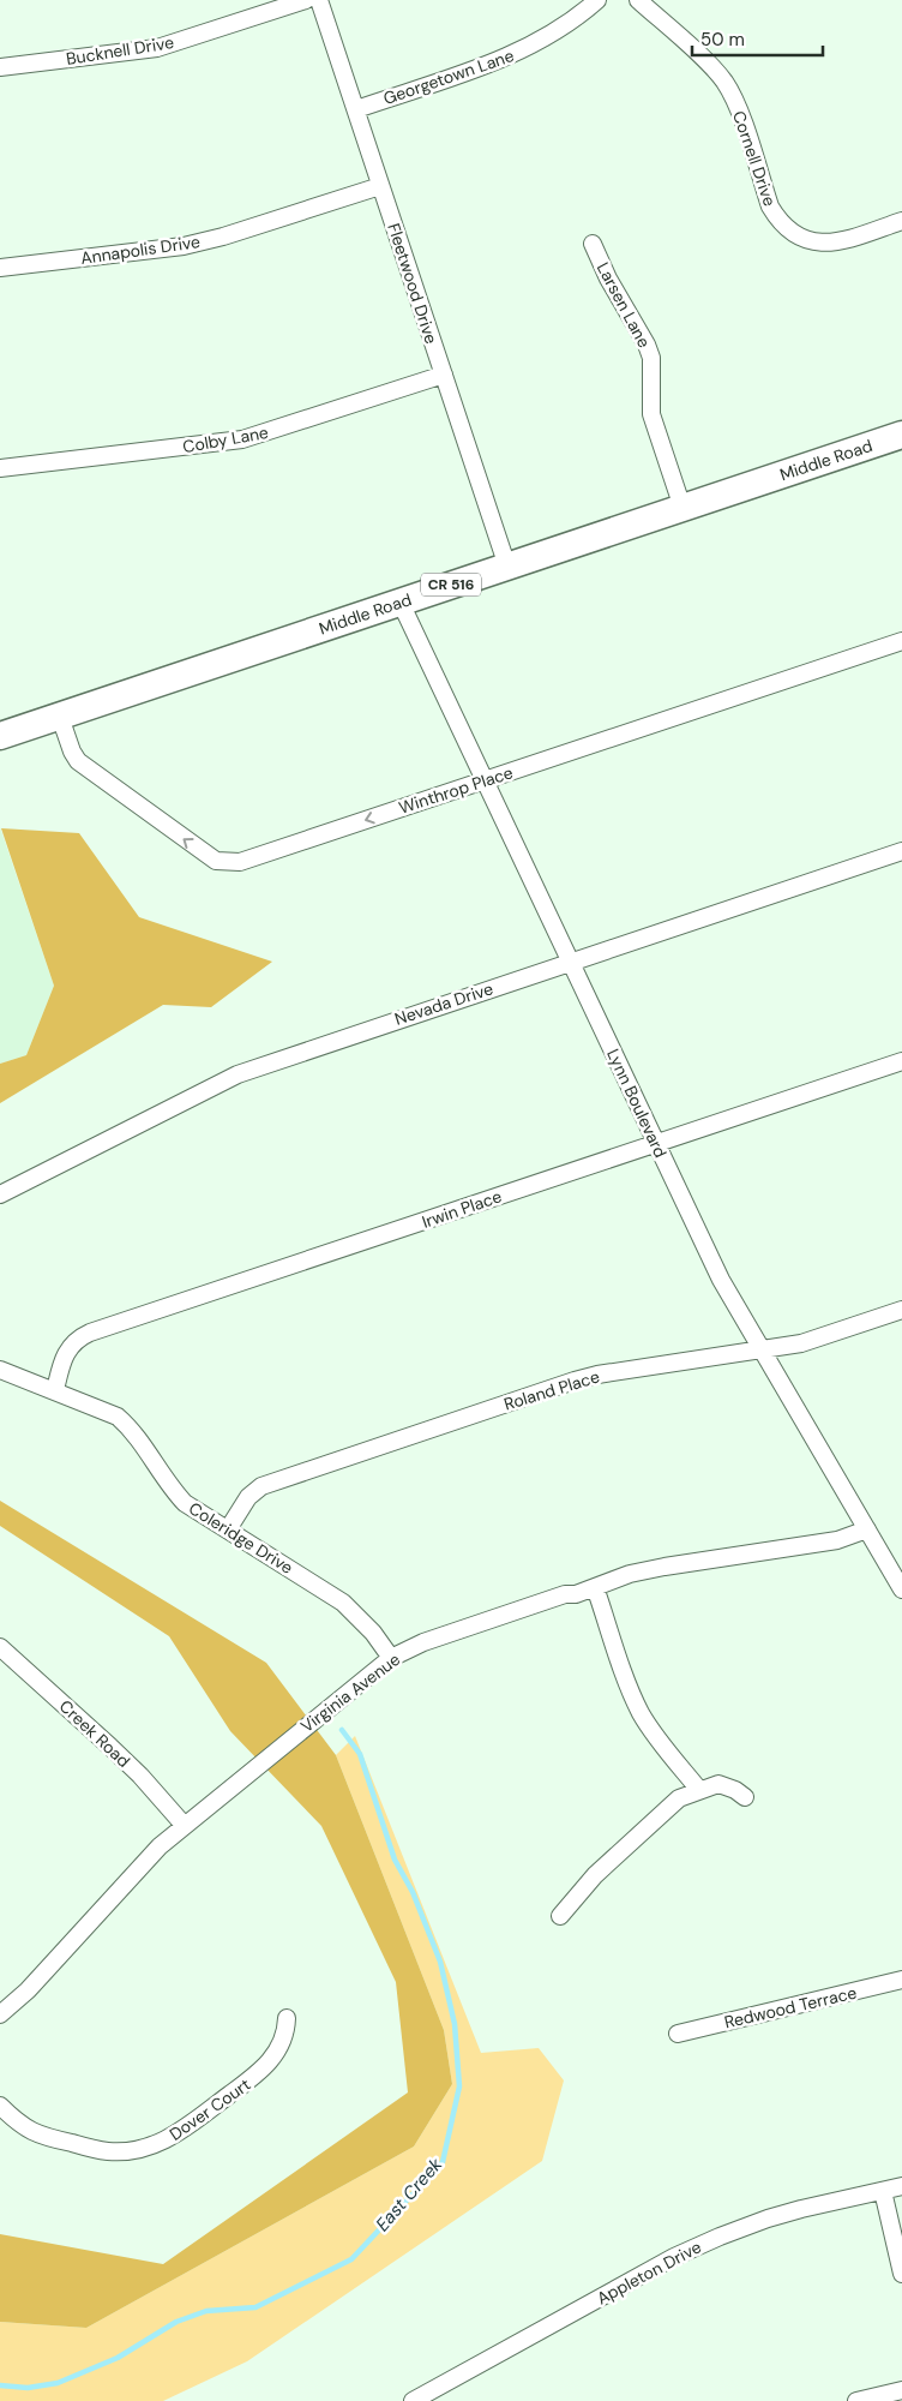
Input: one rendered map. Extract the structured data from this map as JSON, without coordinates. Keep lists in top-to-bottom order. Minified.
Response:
{"streets":{"main road":["Middle Road","CR 516"],"street":["Bucknell Drive","Georgetown Lane","Cornell Drive","Annapolis Drive","Fleetwood Drive","Larsen Lane","Colby Lane","Winthrop Place","Nevada Drive","Lynn Boulevard","Irwin Place","Roland Place","Coleridge Drive","Virginia Avenue","Creek Road","Redwood Terrace","Dover Court","Appleton Drive"]},"crossings":[["Georgetown Lane","Fleetwood Drive"],["Annapolis Drive","Fleetwood Drive"],["Fleetwood Drive","Colby Lane"],["Fleetwood Drive","Middle Road"],["Larsen Lane","Middle Road"],["Middle Road","Winthrop Place"],["Middle Road","Lynn Boulevard"],["Winthrop Place","Lynn Boulevard"],["Nevada Drive","Lynn Boulevard"],["Lynn Boulevard","Irwin Place"],["Lynn Boulevard","Roland Place"],["Lynn Boulevard","Virginia Avenue"],["Irwin Place","Coleridge Drive"],["Roland Place","Coleridge Drive"],["Coleridge Drive","Virginia Avenue"],["Virginia Avenue","Creek Road"]],"one_way":["Winthrop Place"],"water":["East Creek"],"scale_bar":"50 m"}
